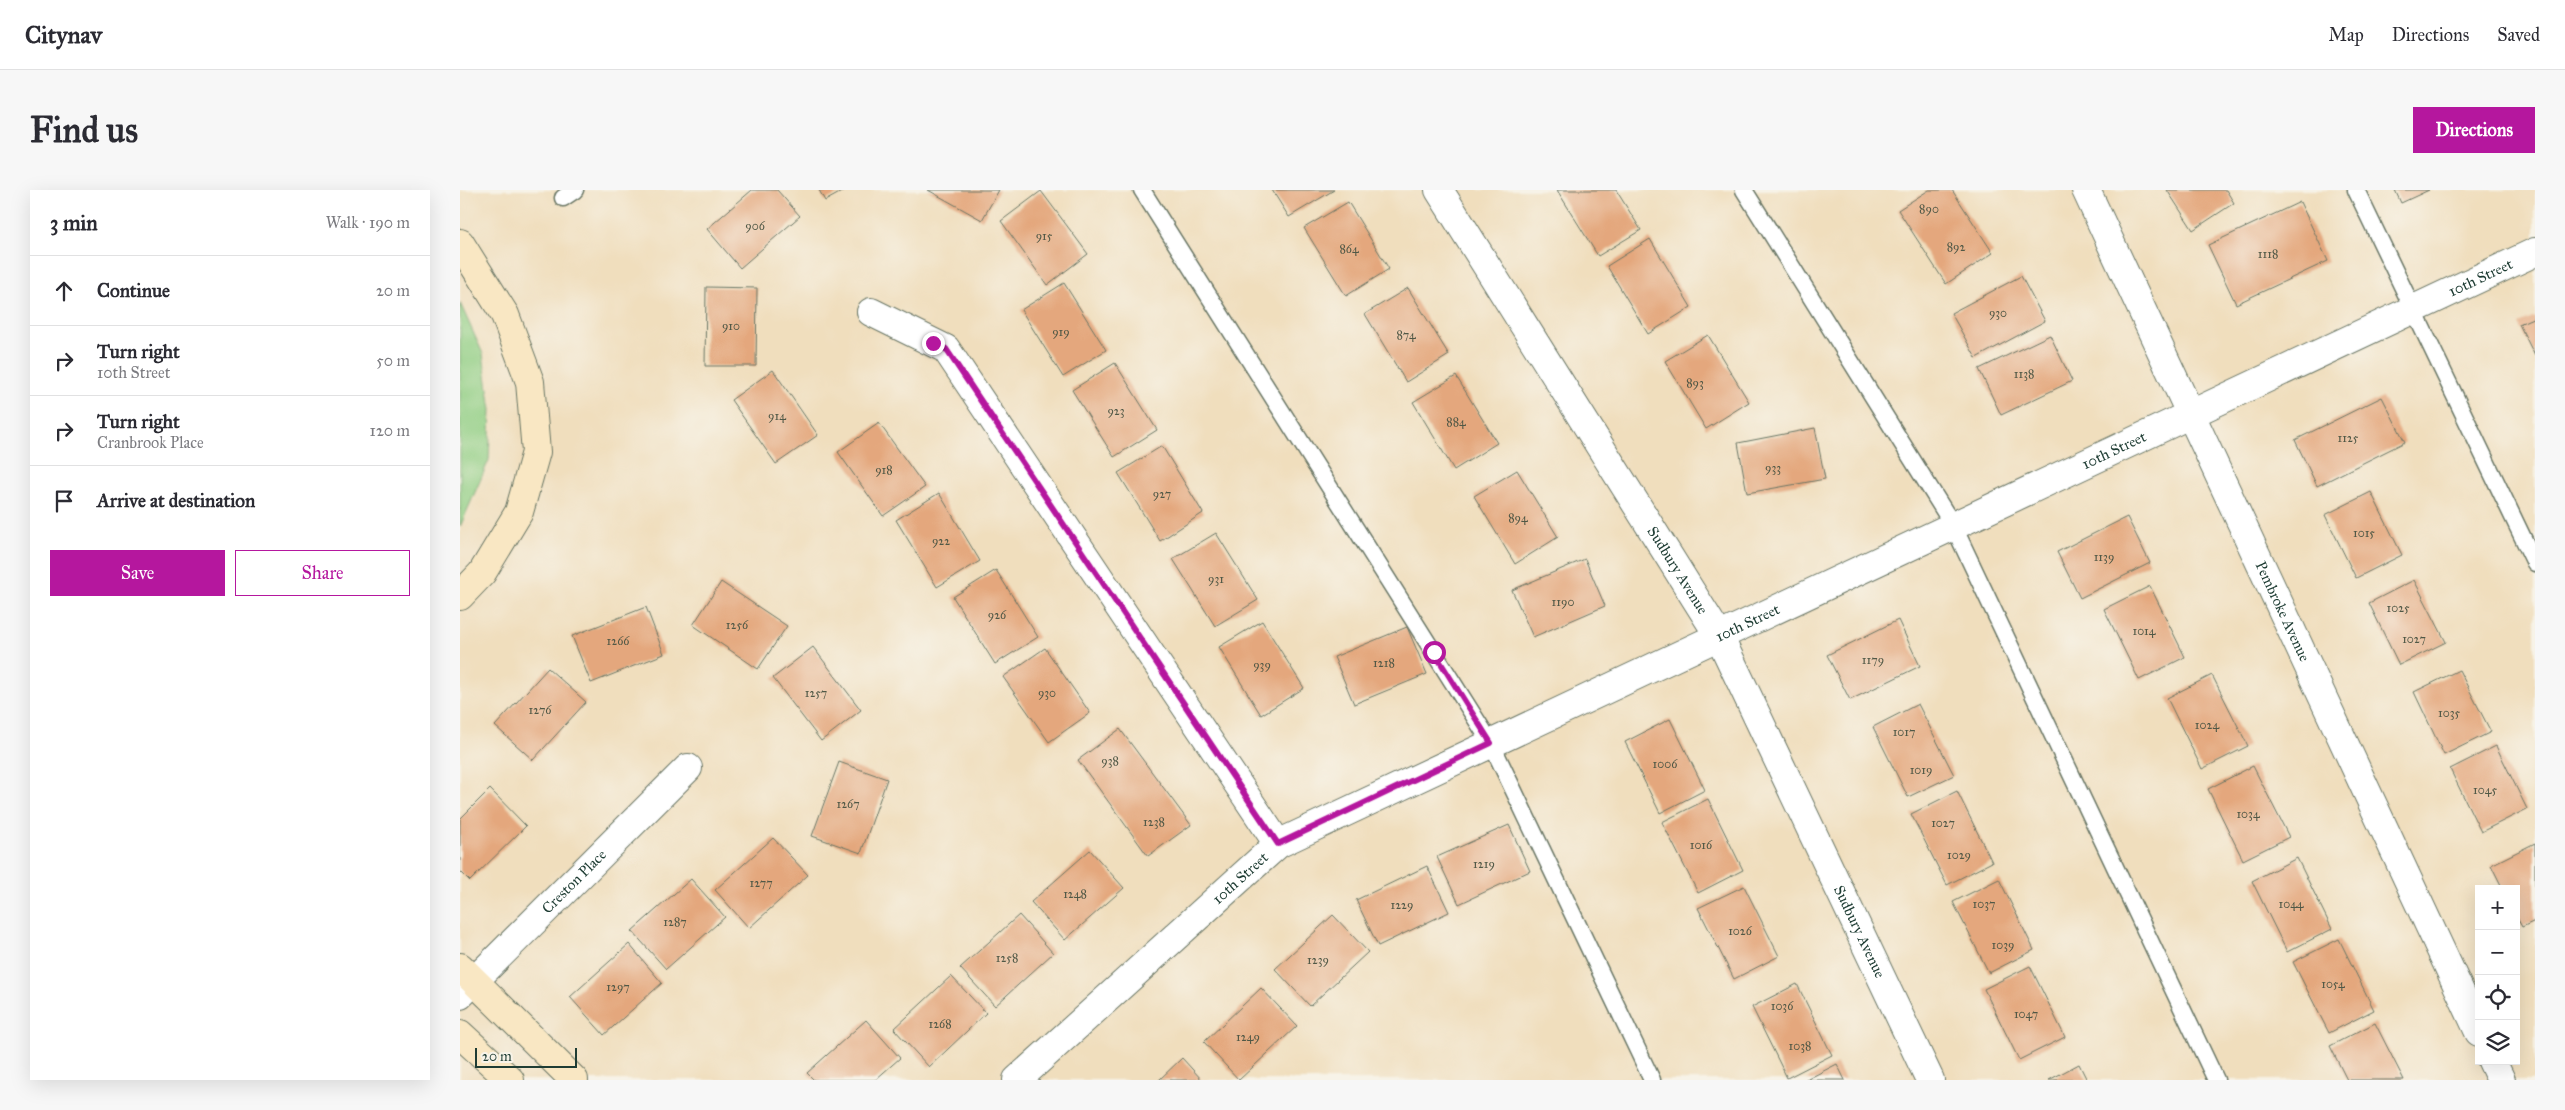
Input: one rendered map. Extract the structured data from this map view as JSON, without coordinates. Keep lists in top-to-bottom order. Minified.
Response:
{"streets":{"street":["10th Street","Sudbury Avenue","Pembroke Avenue","Creston Place"]},"crossings":[["10th Street","Sudbury Avenue"],["10th Street","Pembroke Avenue"]],"house_numbers":["890","906","915","892","864","1118","930","910","919","874","1138","893","923","914","884","1125","933","918","927","894","1015","922","1139","931","1190","1025","926","1256","1014","1027","1266","1179","1218","939","1257","930","1276","1035","1024","1017","938","1006","1019","1045","1267","1034","1238","1027","1016","1029","1219","1277","1248","1037","1044","1229","1287","1026","1039","1258","1239","1054","1297","1036","1047","1268","1249","1038"],"scale_bar":"20 m","page":{"header":"Citynav","nav":["Map","Directions","Saved"],"buttons":["Directions",["Save","Share"]],"title":"Find us","heading":["3 min","Walk · 190 m"],"list":[["Continue","20 m"],["Turn right","10th Street","50 m"],["Turn right","Cranbrook Place","120 m"],"Arrive at destination"],"map_buttons":["+","−"],"scale":"20 m"}}
